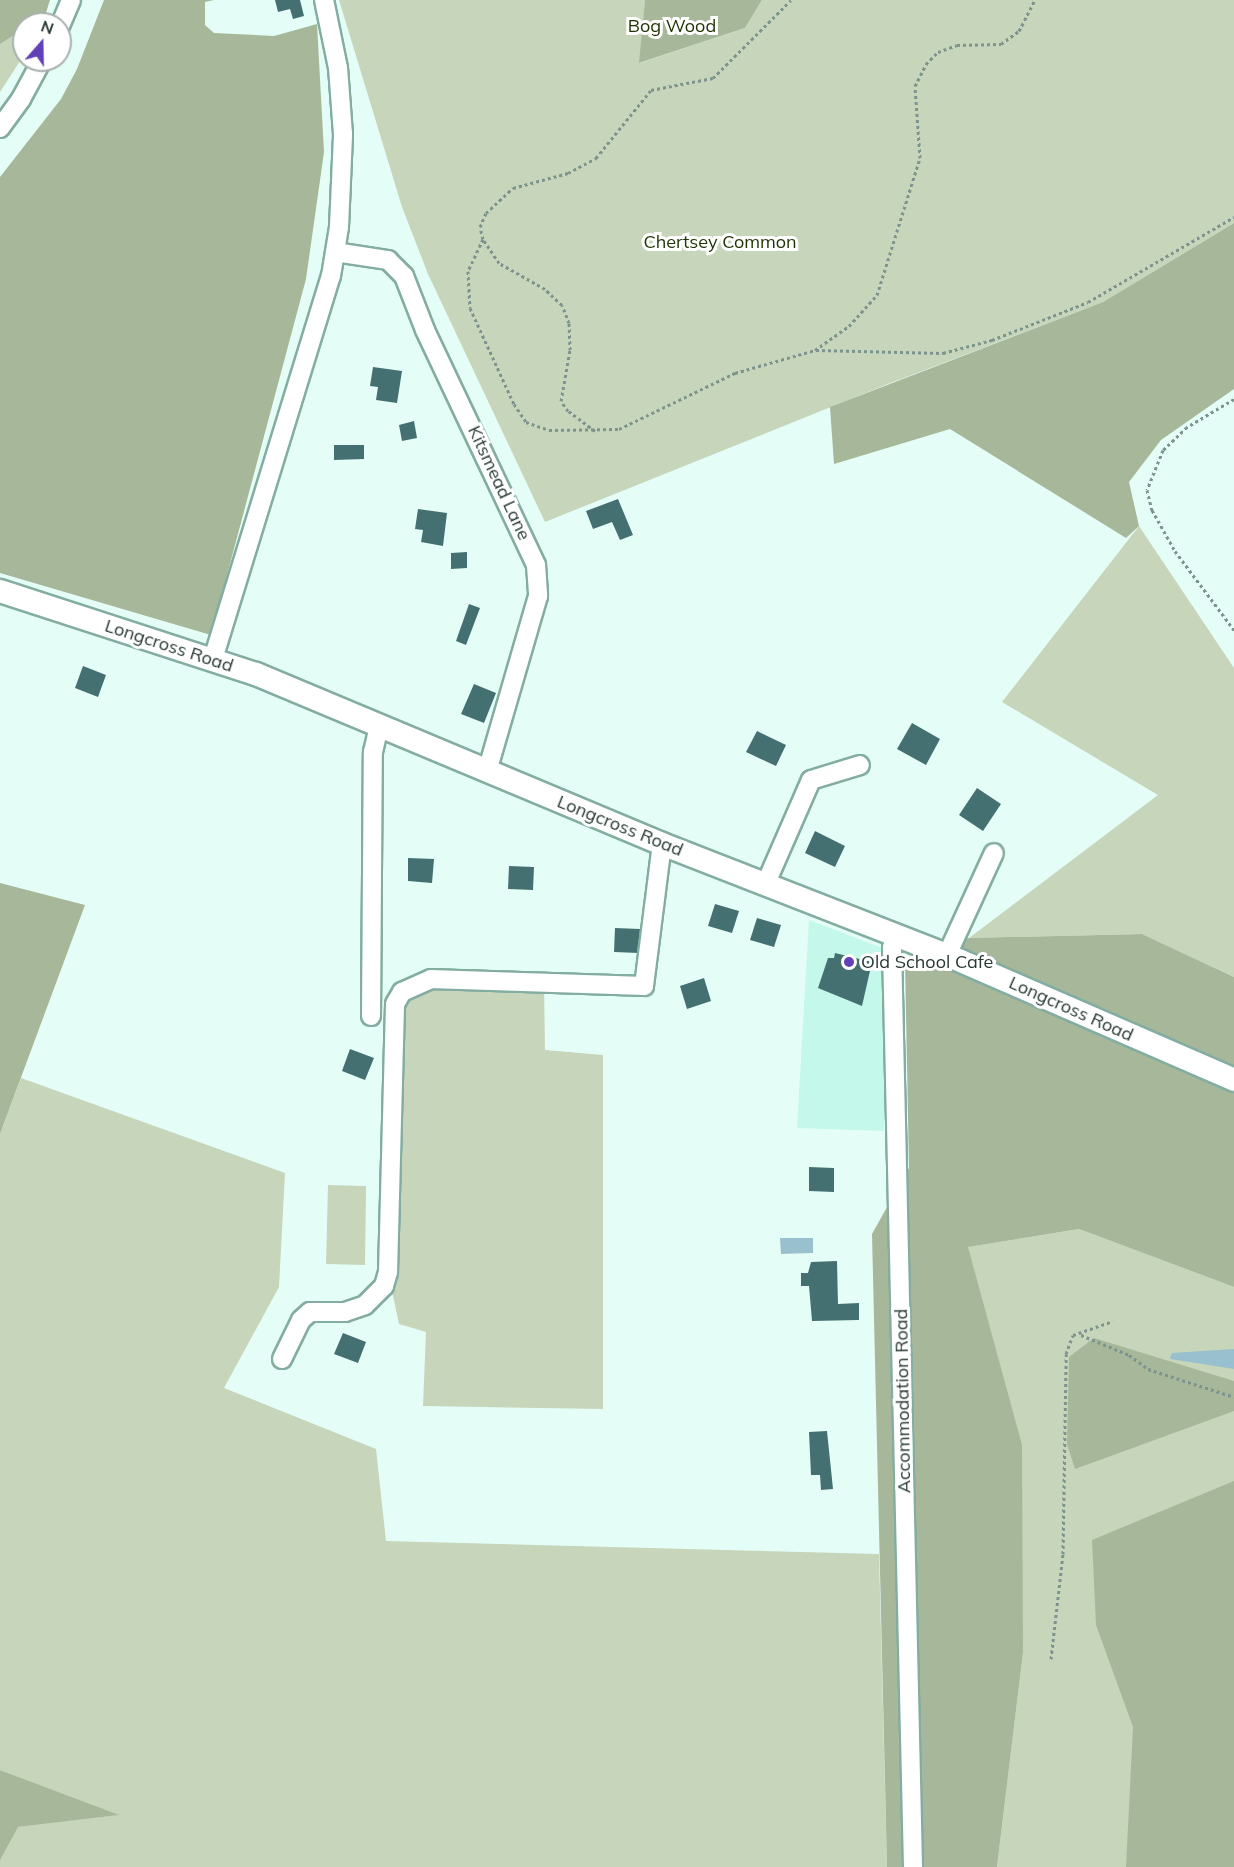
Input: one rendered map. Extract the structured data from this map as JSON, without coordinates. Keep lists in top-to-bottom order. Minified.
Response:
{"streets":{"main road":["Longcross Road"],"street":["Kitsmead Lane","Accommodation Road"]},"crossings":[["Kitsmead Lane","Longcross Road"],["Longcross Road","Accommodation Road"]],"parks":["Bog Wood","Chertsey Common"],"places":["Old School Cafe"],"north":"top"}
